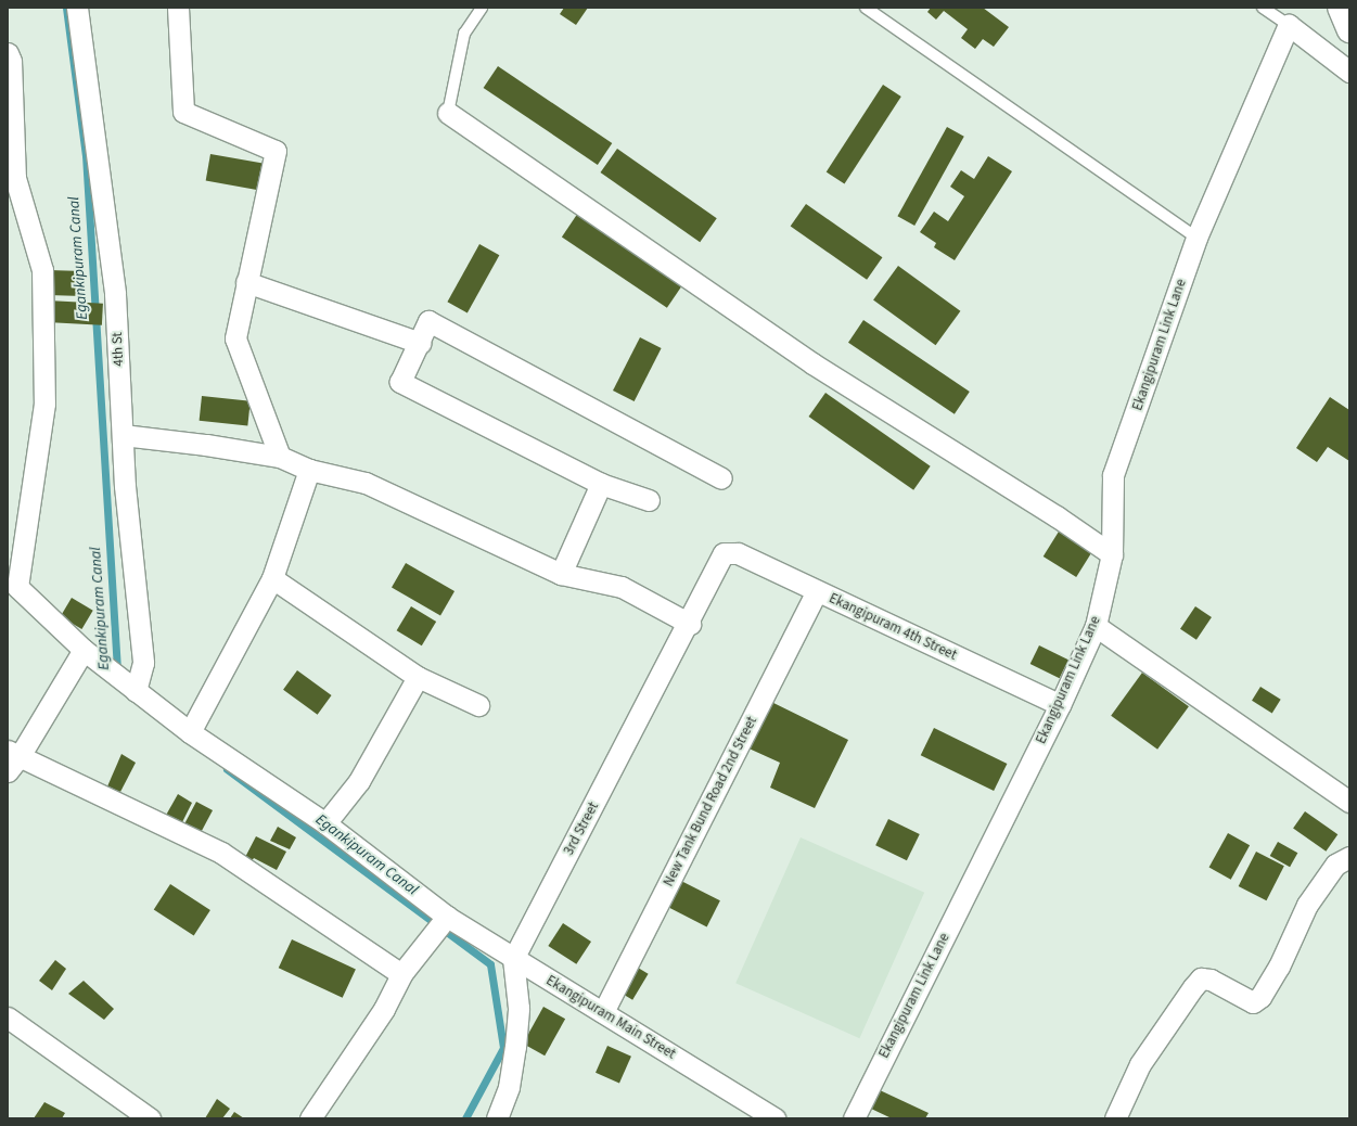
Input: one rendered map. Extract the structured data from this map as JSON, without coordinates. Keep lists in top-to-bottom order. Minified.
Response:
{"streets":{"street":["Ekangipuram Link Lane","4th St","Ekangipuram 4th Street","New Tank Bund Road 2nd Street","3rd Street","Ekangipuram Main Street"]},"crossings":[["Ekangipuram Link Lane","Ekangipuram 4th Street"],["4th St","Ekangipuram Main Street"],["Ekangipuram 4th Street","New Tank Bund Road 2nd Street"],["Ekangipuram 4th Street","3rd Street"],["New Tank Bund Road 2nd Street","Ekangipuram Main Street"],["3rd Street","Ekangipuram Main Street"]],"water":["Egankipuram Canal"]}
